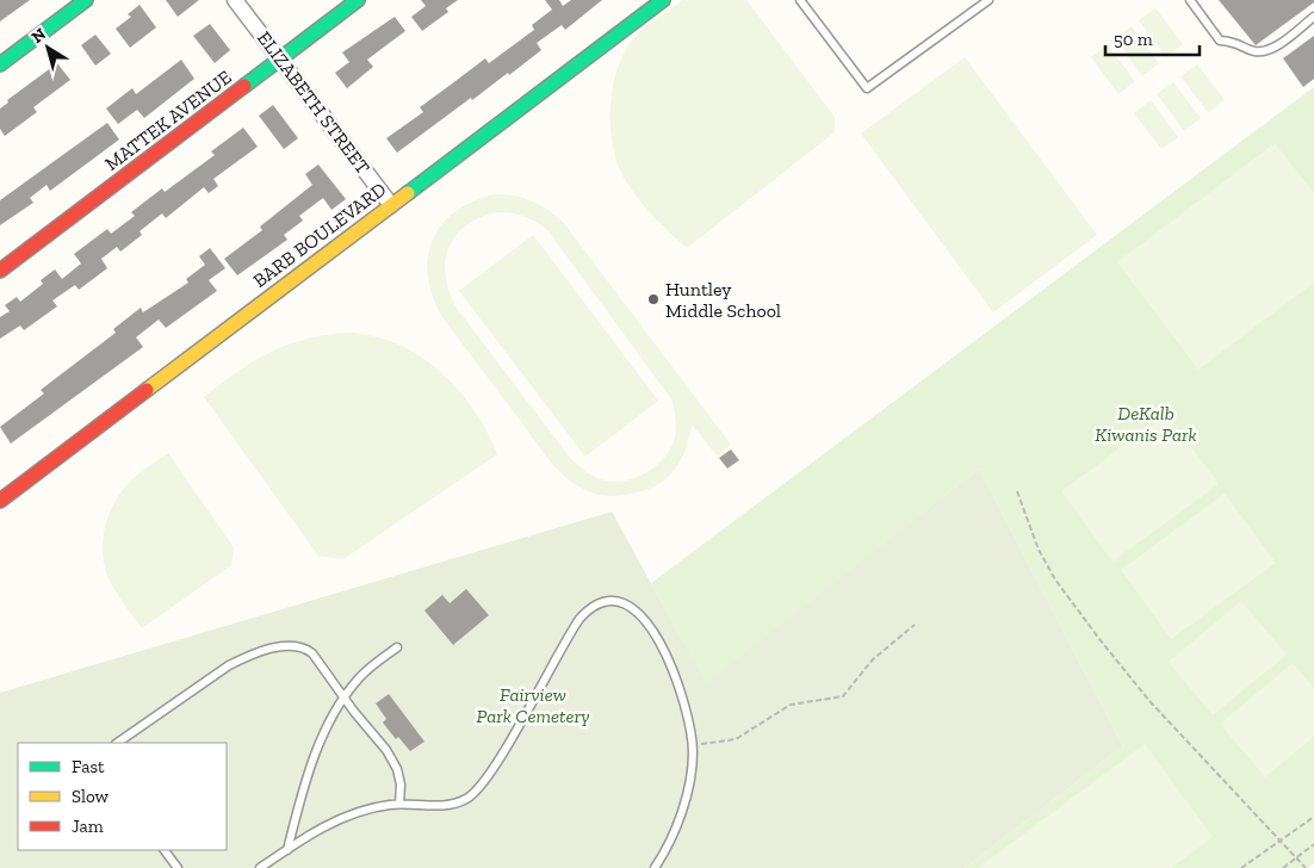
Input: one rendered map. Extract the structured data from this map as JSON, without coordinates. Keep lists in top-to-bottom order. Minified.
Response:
{"streets":{"street":["ELIZABETH STREET","MATTEK AVENUE","BARB BOULEVARD"]},"crossings":[["ELIZABETH STREET","MATTEK AVENUE"],["ELIZABETH STREET","BARB BOULEVARD"]],"parks":["DeKalb Kiwanis Park","Fairview Park Cemetery"],"places":["Huntley Middle School"],"legend":["Fast","Slow","Jam"],"scale_bar":"50 m","north":"top left"}
